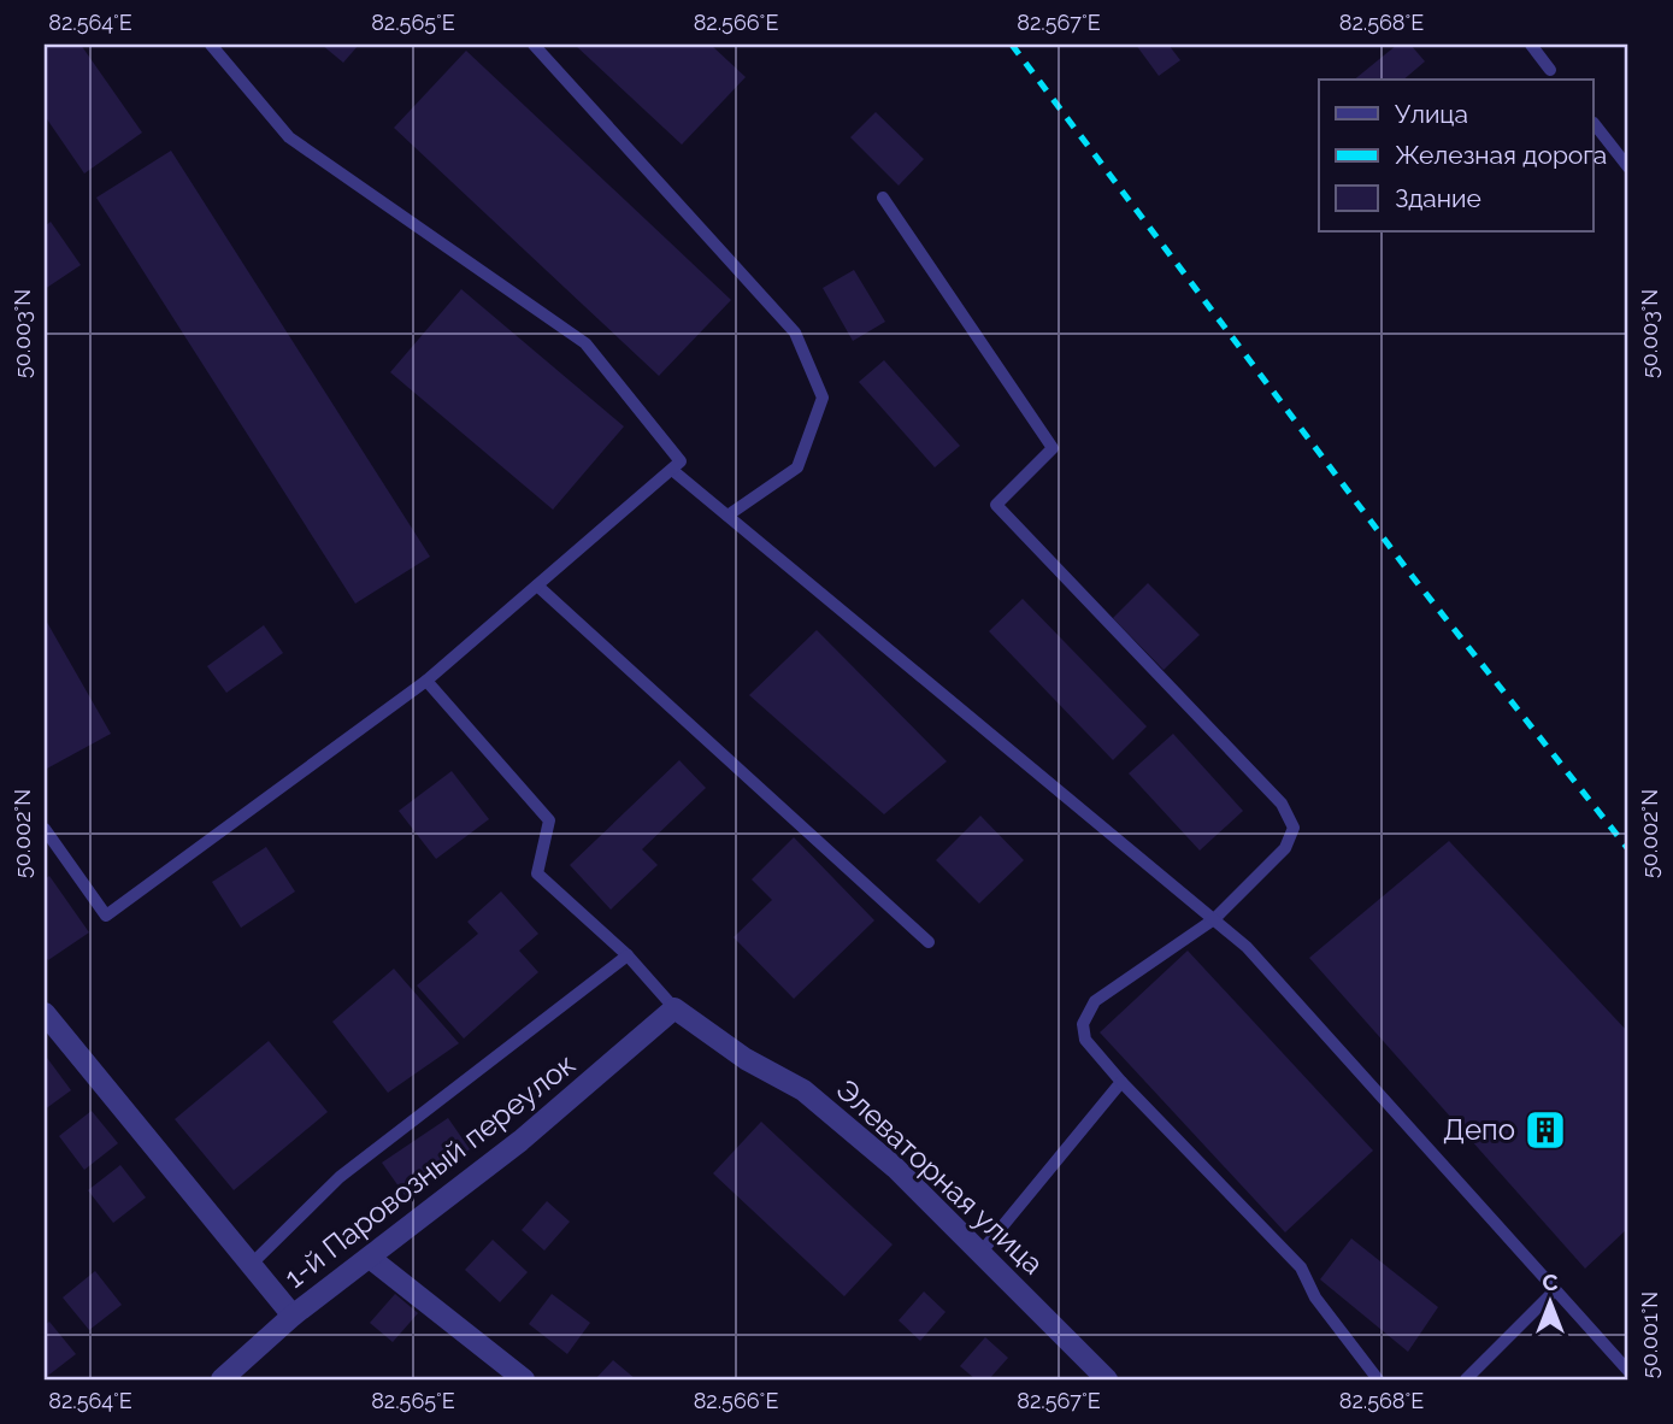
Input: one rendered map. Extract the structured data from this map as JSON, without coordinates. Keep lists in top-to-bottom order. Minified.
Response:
{"streets":{"street":["1-й Паровозный переулок","Элеваторная улица"]},"crossings":[["1-й Паровозный переулок","Элеваторная улица"]],"places":{"building":["Депо"]},"legend":["Улица","Железная дорога","Здание"],"north":"top","coordinates":["82.564°E","82.565°E","82.566°E","82.567°E","82.568°E","50.003°N","50.002°N","50.001°N"]}
